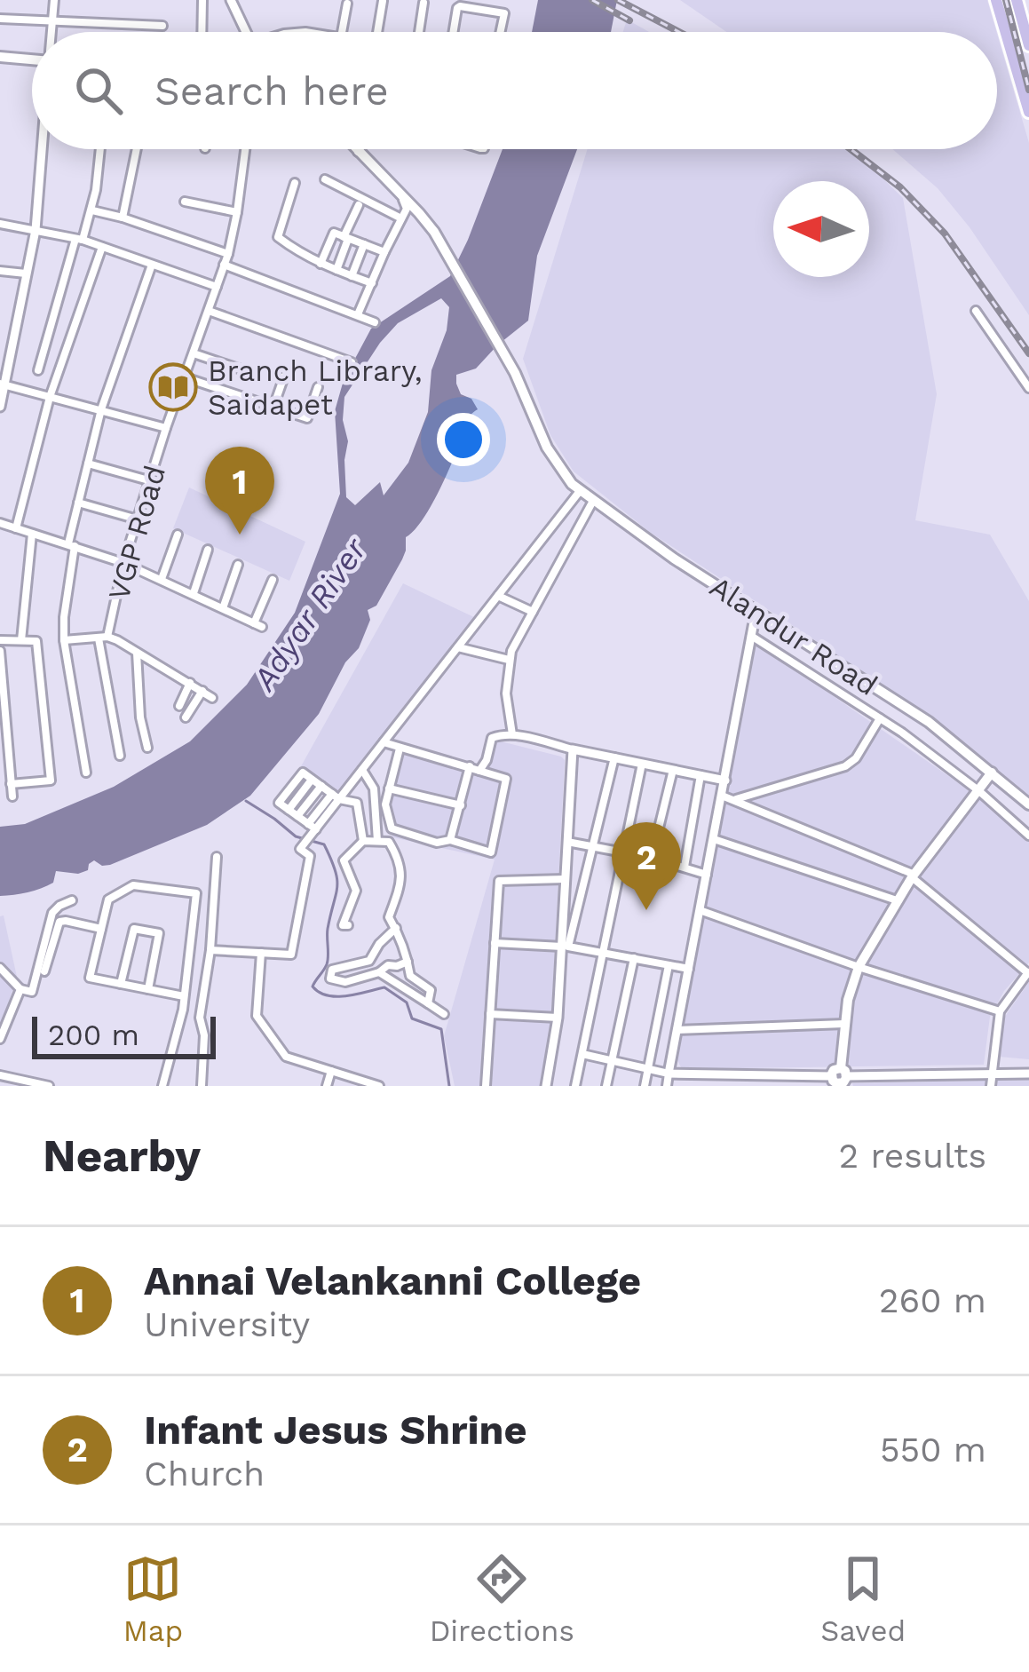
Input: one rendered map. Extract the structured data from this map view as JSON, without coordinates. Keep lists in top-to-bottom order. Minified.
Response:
{"streets":{"main road":["Alandur Road"],"street":["VGP Road"]},"water":["Adyar River"],"places":{"library":["Branch Library, Saidapet"]},"scale_bar":"200 m","north":"left","page":{"search":"Search here","pins":["1","2"],"scale":"200 m","heading":["Nearby","2 results"],"list":[{"mark":"1","name":"Annai Velankanni College","note":"University","value":"260 m"},{"mark":"2","name":"Infant Jesus Shrine","note":"Church","value":"550 m"}],"nav":["Map","Directions","Saved"]}}
